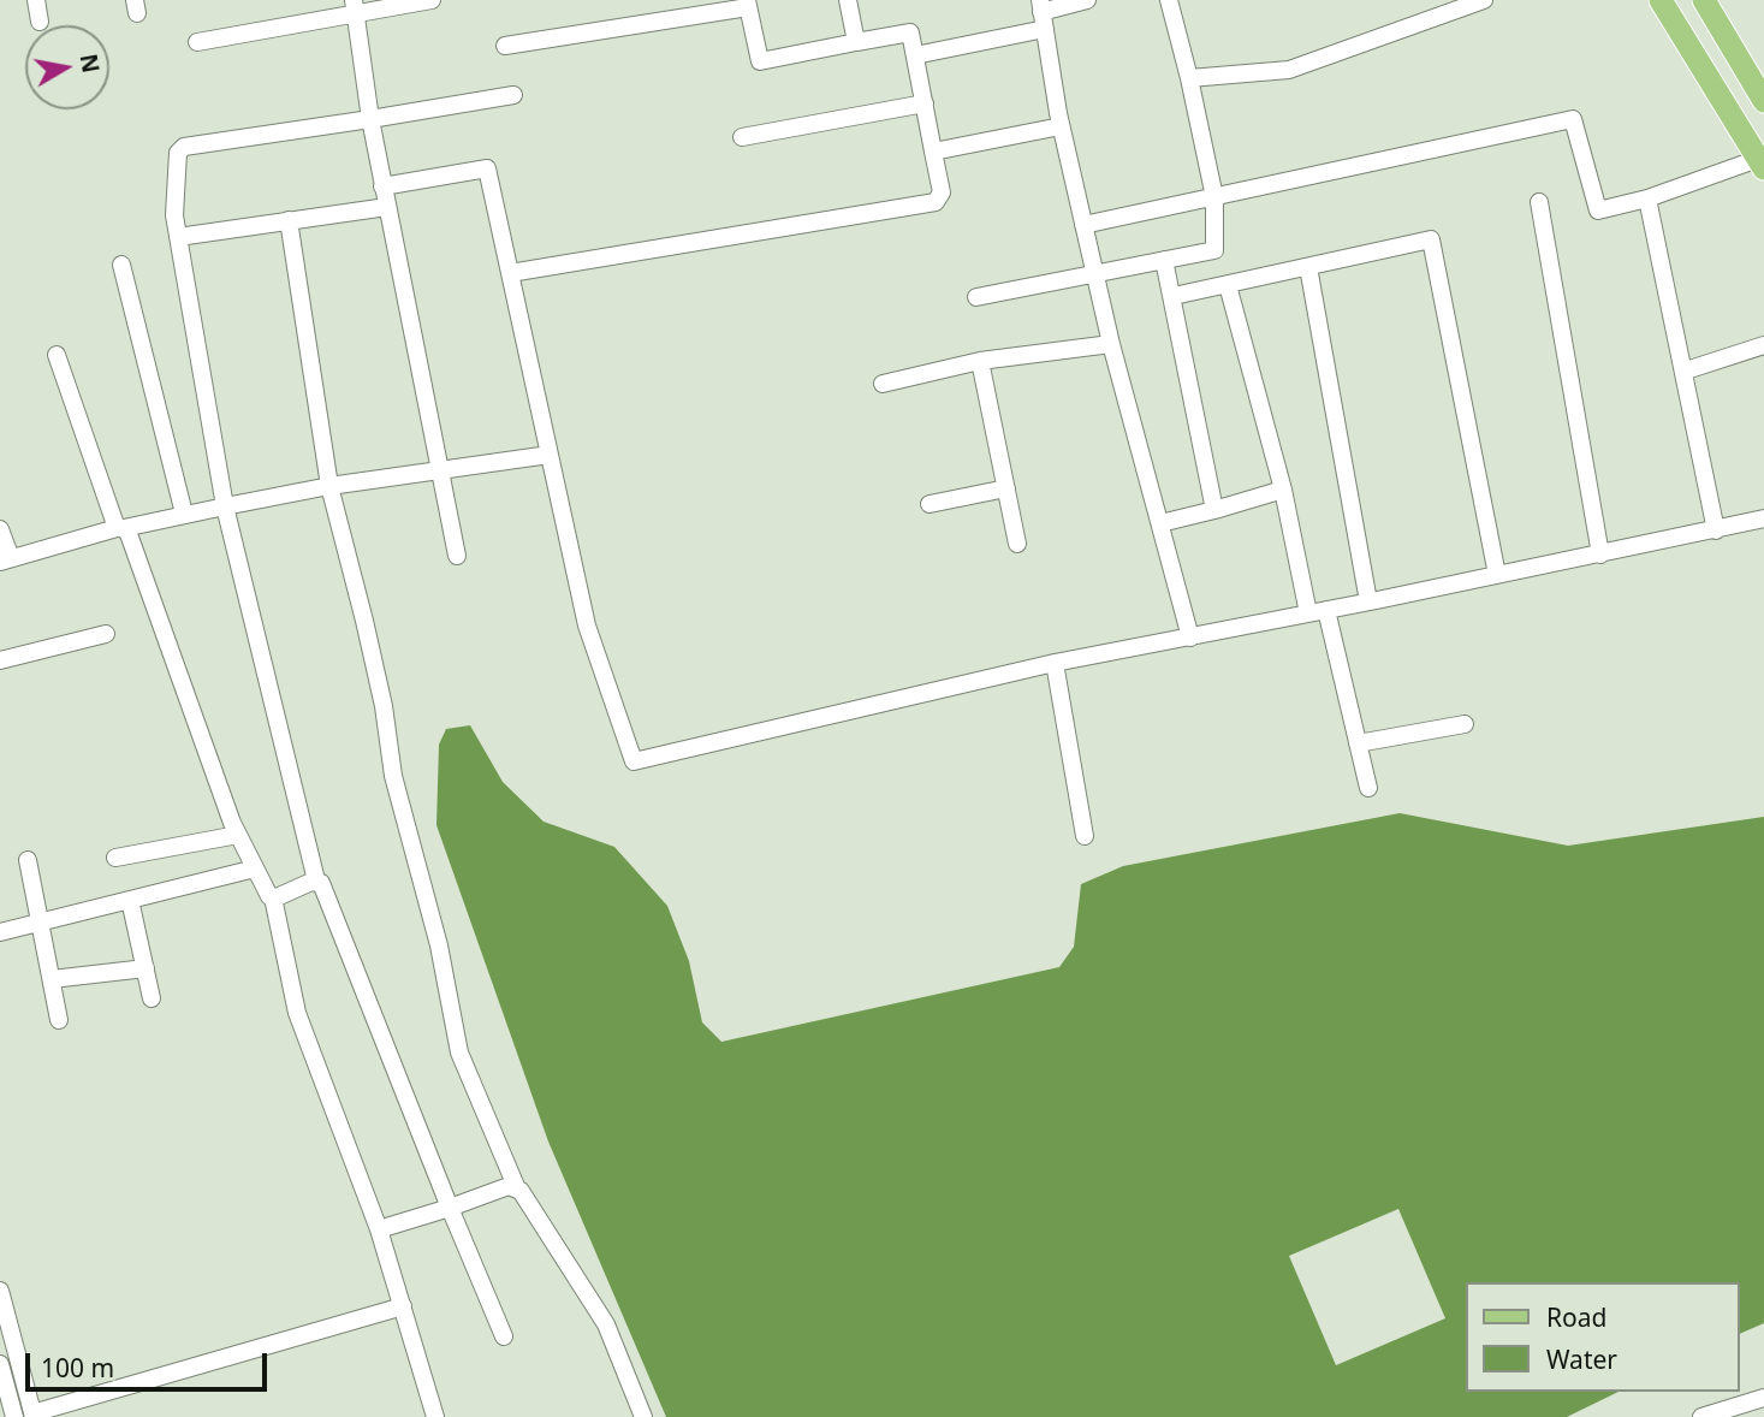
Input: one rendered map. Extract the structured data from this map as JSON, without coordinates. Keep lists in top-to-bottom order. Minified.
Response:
{"legend":["Road","Water"],"scale_bar":"100 m","north":"right"}
